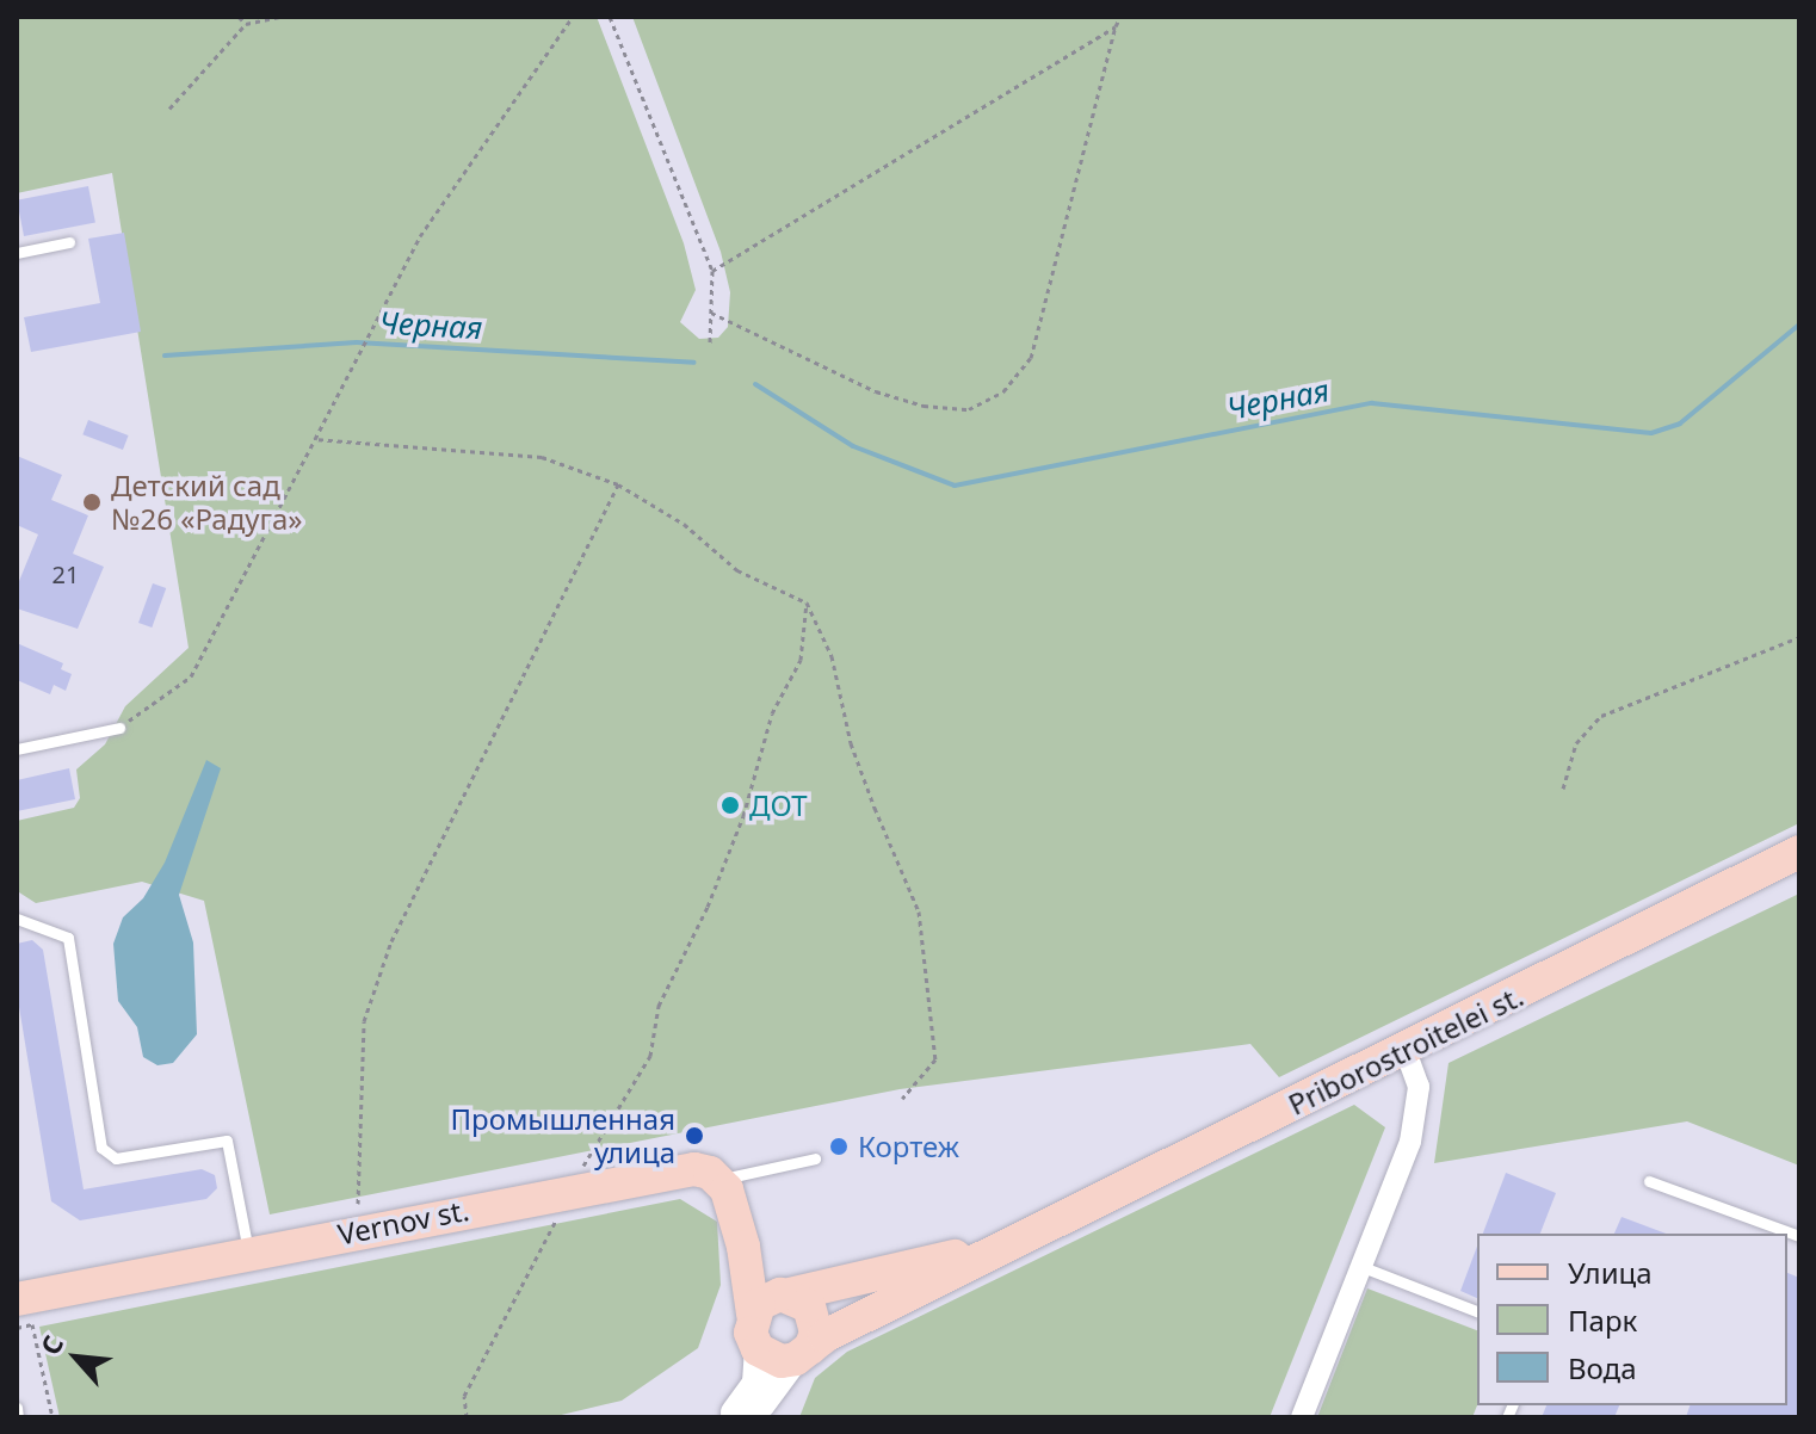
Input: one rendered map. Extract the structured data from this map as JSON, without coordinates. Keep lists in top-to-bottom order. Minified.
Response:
{"streets":{"main road":["Priborostroitelei st.","Vernov st."]},"water":["Черная"],"places":["Детский сад №26 «Радуга»","ДОТ","Промышленная улица","Кортеж"],"house_numbers":["21"],"legend":["Улица","Парк","Вода"],"north":"top left"}
